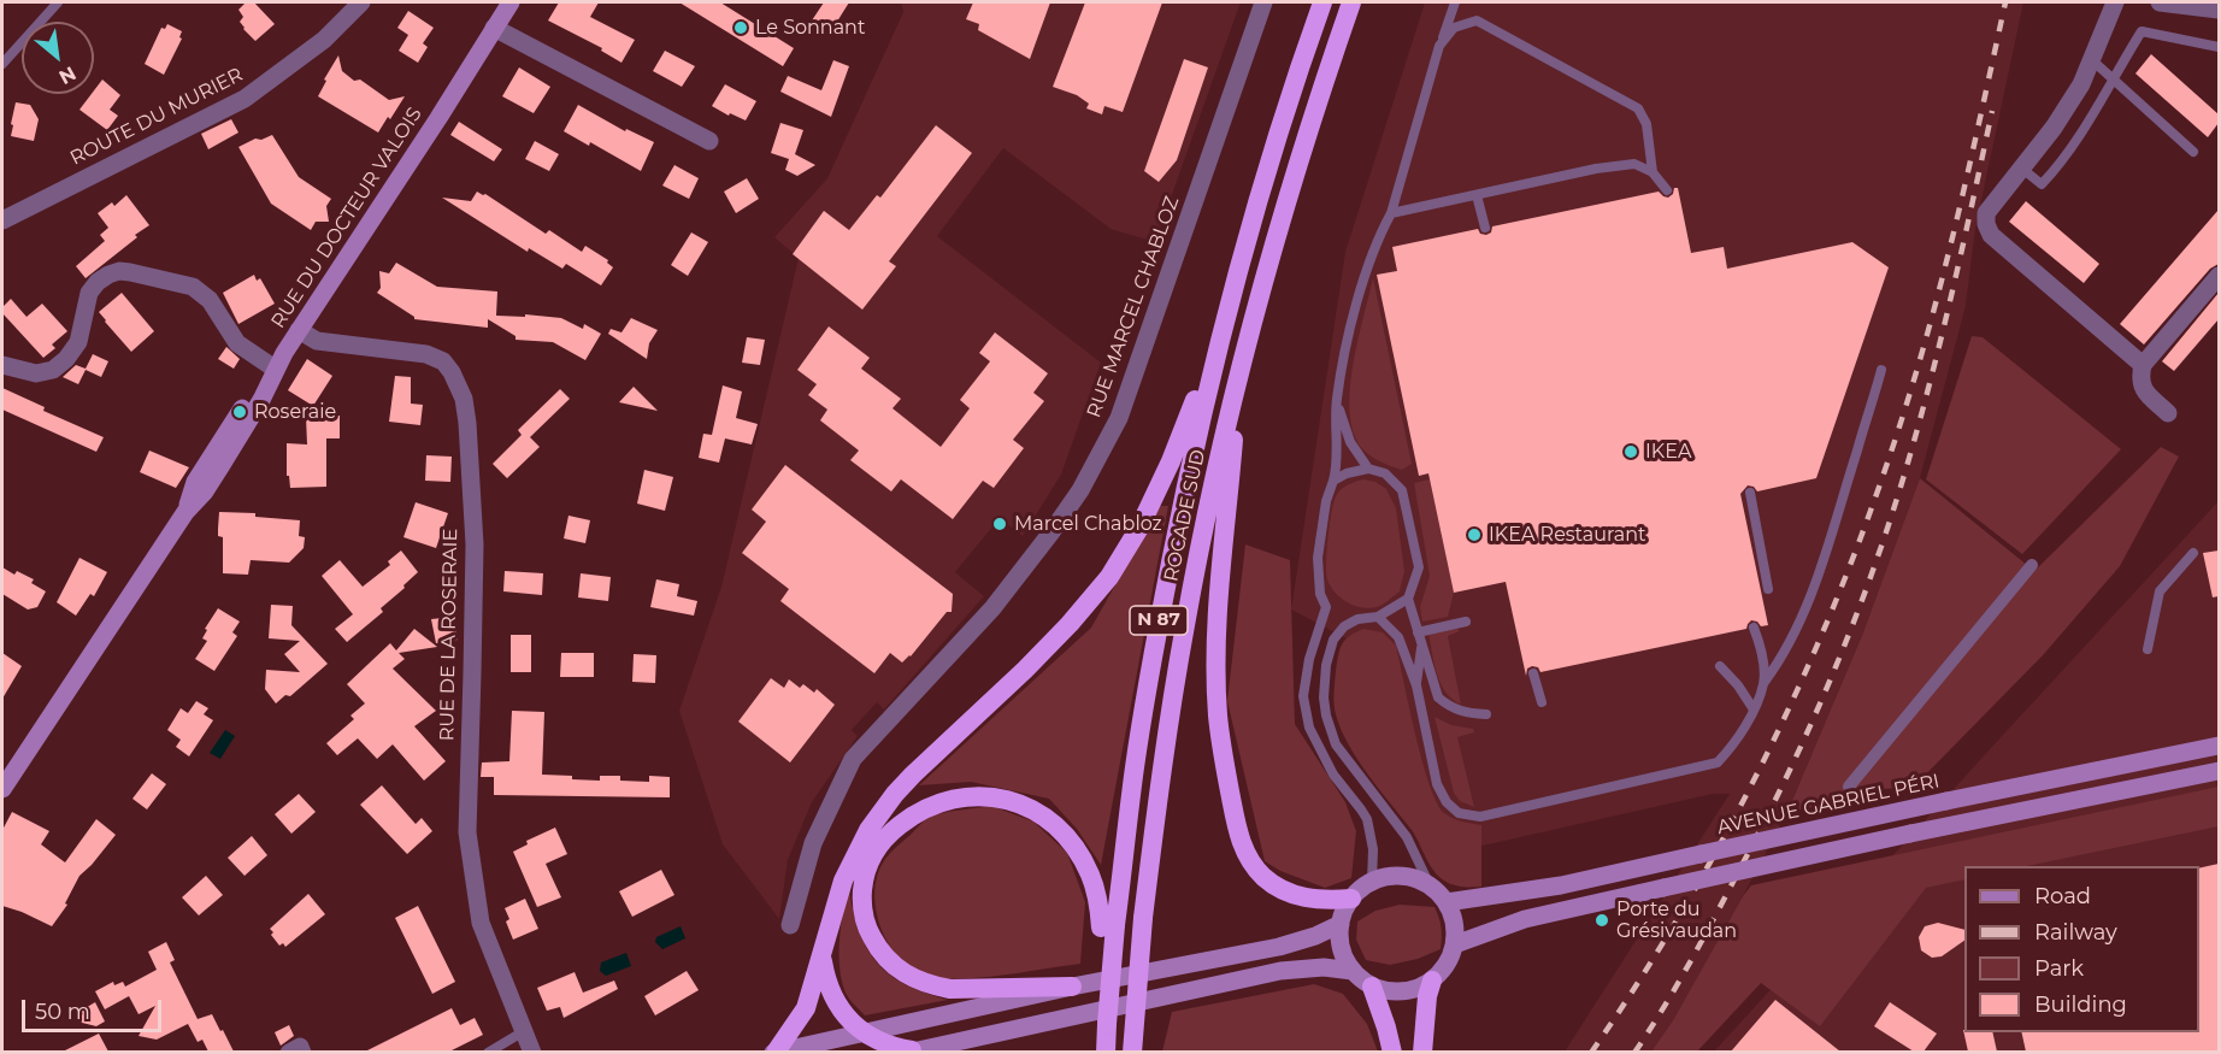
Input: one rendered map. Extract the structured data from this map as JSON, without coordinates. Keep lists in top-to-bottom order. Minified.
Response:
{"streets":{"highway":["ROCADE SUD","N 87"],"main road":["RUE DU DOCTEUR VALOIS","AVENUE GABRIEL PÉRI"],"street":["ROUTE DU MURIER","RUE MARCEL CHABLOZ","RUE DE LA ROSERAIE"]},"crossings":[["RUE DU DOCTEUR VALOIS","RUE DE LA ROSERAIE"]],"places":["Le Sonnant","Roseraie","IKEA","Marcel Chabloz","IKEA Restaurant","Porte du Grésivaudan"],"legend":["Road","Railway","Park","Building"],"scale_bar":"50 m","north":"bottom right"}
